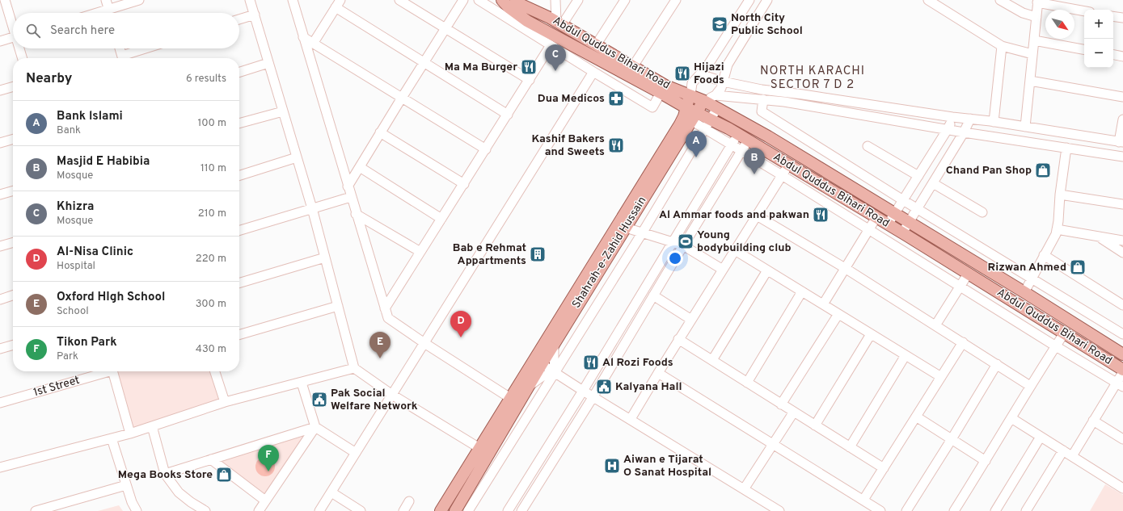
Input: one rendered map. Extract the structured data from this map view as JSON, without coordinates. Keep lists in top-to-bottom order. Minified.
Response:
{"streets":{"main road":["Abdul Quddus Bihari Road","Shahrah-e-Zahid Hussain"],"street":["1st Street"]},"crossings":[["Abdul Quddus Bihari Road","Shahrah-e-Zahid Hussain"]],"districts":["NORTH KARACHI SECTOR 7 D 2"],"places":{"school or university":["North City Public School"],"restaurant":["Ma Ma Burger","Hijazi Foods","Kashif Bakers and Sweets","Al Ammar foods and pakwan","Al Rozi Foods"],"pharmacy":["Dua Medicos"],"shop":["Chand Pan Shop","Rizwan Ahmed","Mega Books Store"],"sports":["Young bodybuilding club"],"building":["Bab e Rehmat Appartments"],"public building":["Kalyana Hall","Pak Social Welfare Network"],"hospital":["Aiwan e Tijarat O Sanat Hospital"]},"north":"bottom right","page":{"map_buttons":["+","−"],"search":"Search here","pins":["C","A","B","D","E","F"],"heading":["Nearby","6 results"],"list":[{"mark":"A","name":"Bank lslami","note":"Bank","value":"100 m"},{"mark":"B","name":"Masjid E Habibia","note":"Mosque","value":"110 m"},{"mark":"C","name":"Khizra","note":"Mosque","value":"210 m"},{"mark":"D","name":"Al-Nisa Clinic","note":"Hospital","value":"220 m"},{"mark":"E","name":"Oxford HIgh School","note":"School","value":"300 m"},{"mark":"F","name":"Tikon Park","note":"Park","value":"430 m"}]}}
